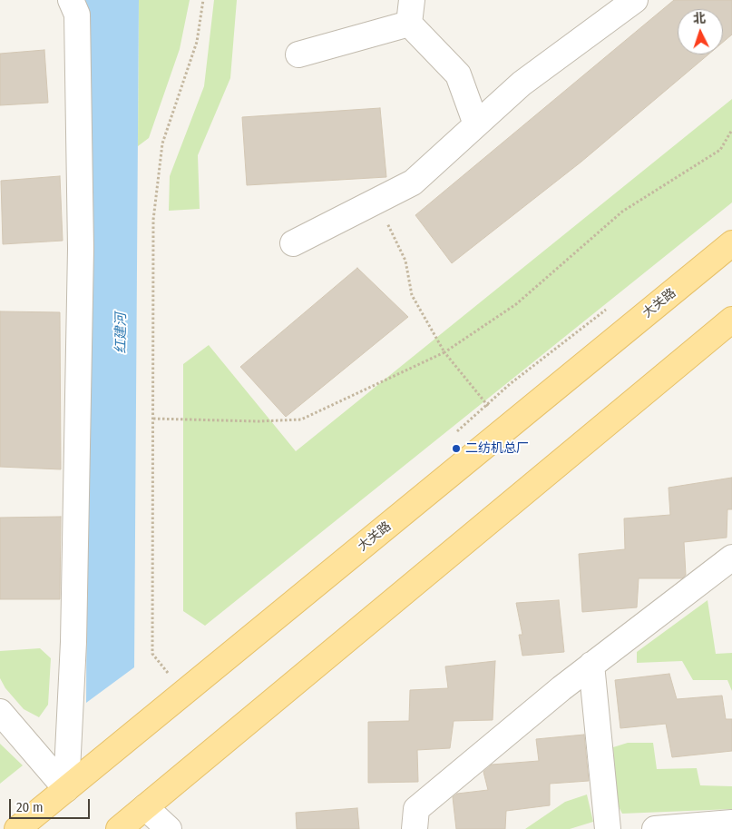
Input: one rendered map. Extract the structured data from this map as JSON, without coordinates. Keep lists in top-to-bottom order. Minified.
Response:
{"streets":{"main road":["大关路"]},"water":["红建河"],"places":["二纺机总厂"],"scale_bar":"20 m","north":"top"}
